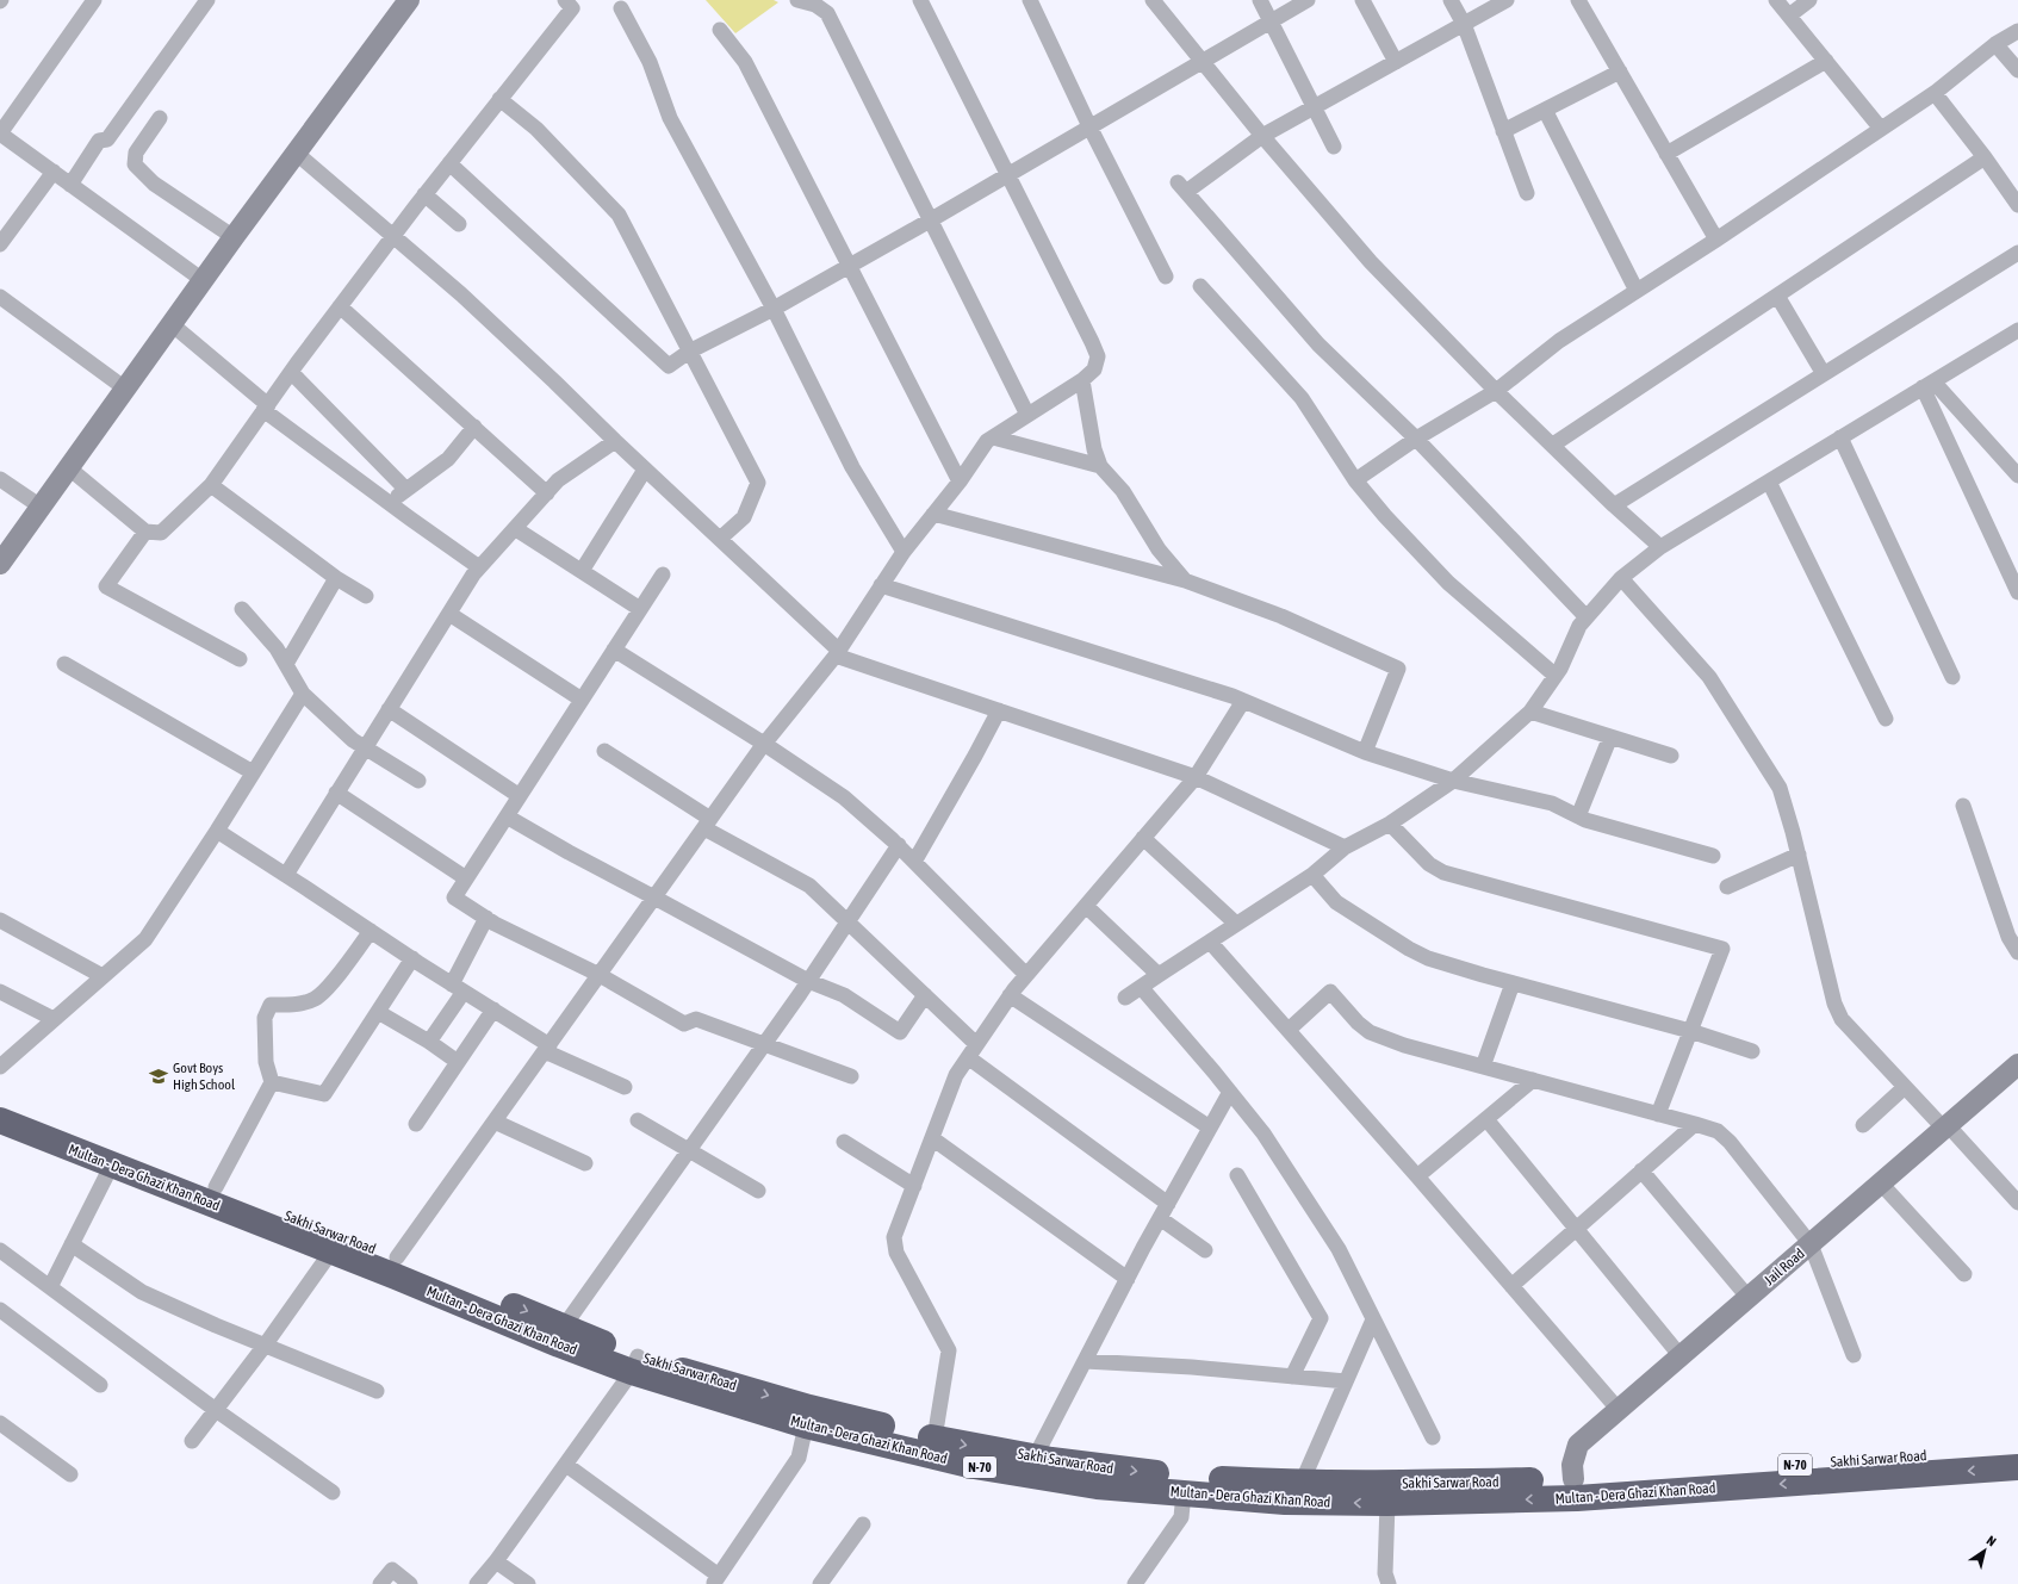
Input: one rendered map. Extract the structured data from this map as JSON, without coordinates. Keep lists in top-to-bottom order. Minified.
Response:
{"streets":{"highway":["Multan - Dera Ghazi Khan Road","Sakhi Sarwar Road","N-70"],"street":["Jail Road"]},"crossings":[["Multan - Dera Ghazi Khan Road","Sakhi Sarwar Road"],["Sakhi Sarwar Road","Jail Road"]],"one_way":["Multan - Dera Ghazi Khan Road","Sakhi Sarwar Road"],"places":{"school or university":["Govt Boys High School"]},"north":"top right"}
